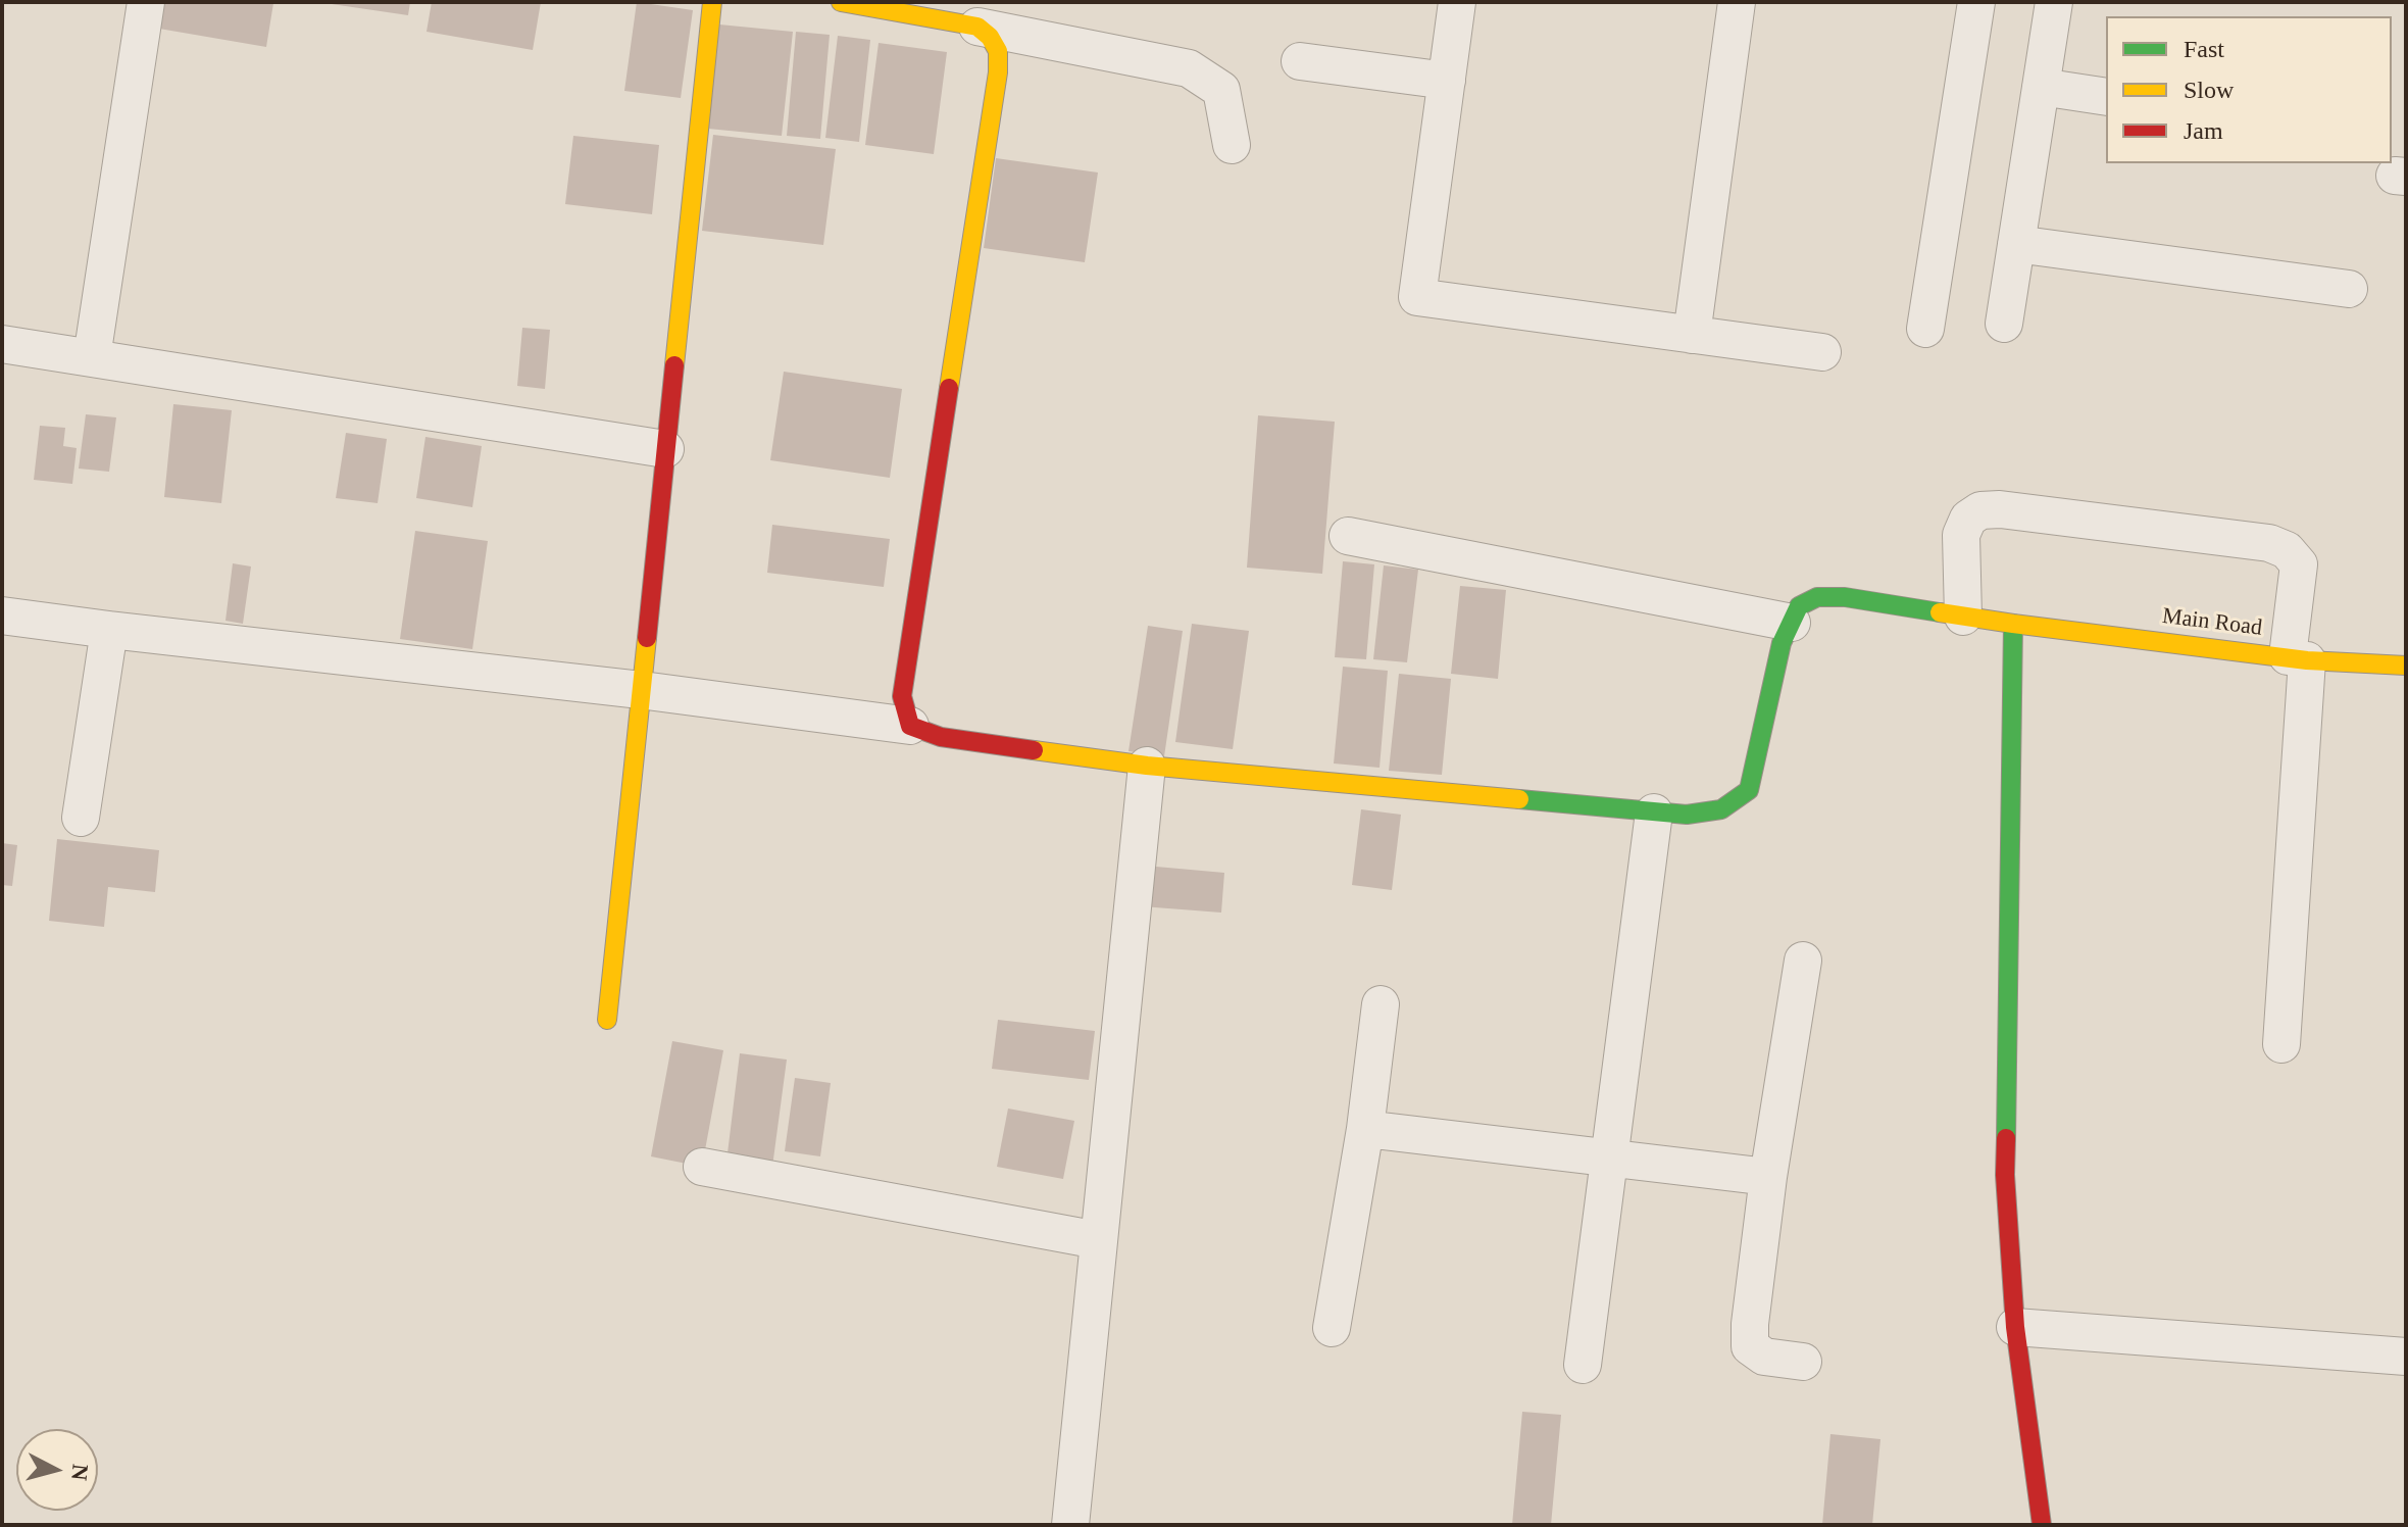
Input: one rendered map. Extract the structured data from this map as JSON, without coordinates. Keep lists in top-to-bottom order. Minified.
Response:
{"streets":{"street":["Main Road"]},"legend":["Fast","Slow","Jam"],"north":"right"}
